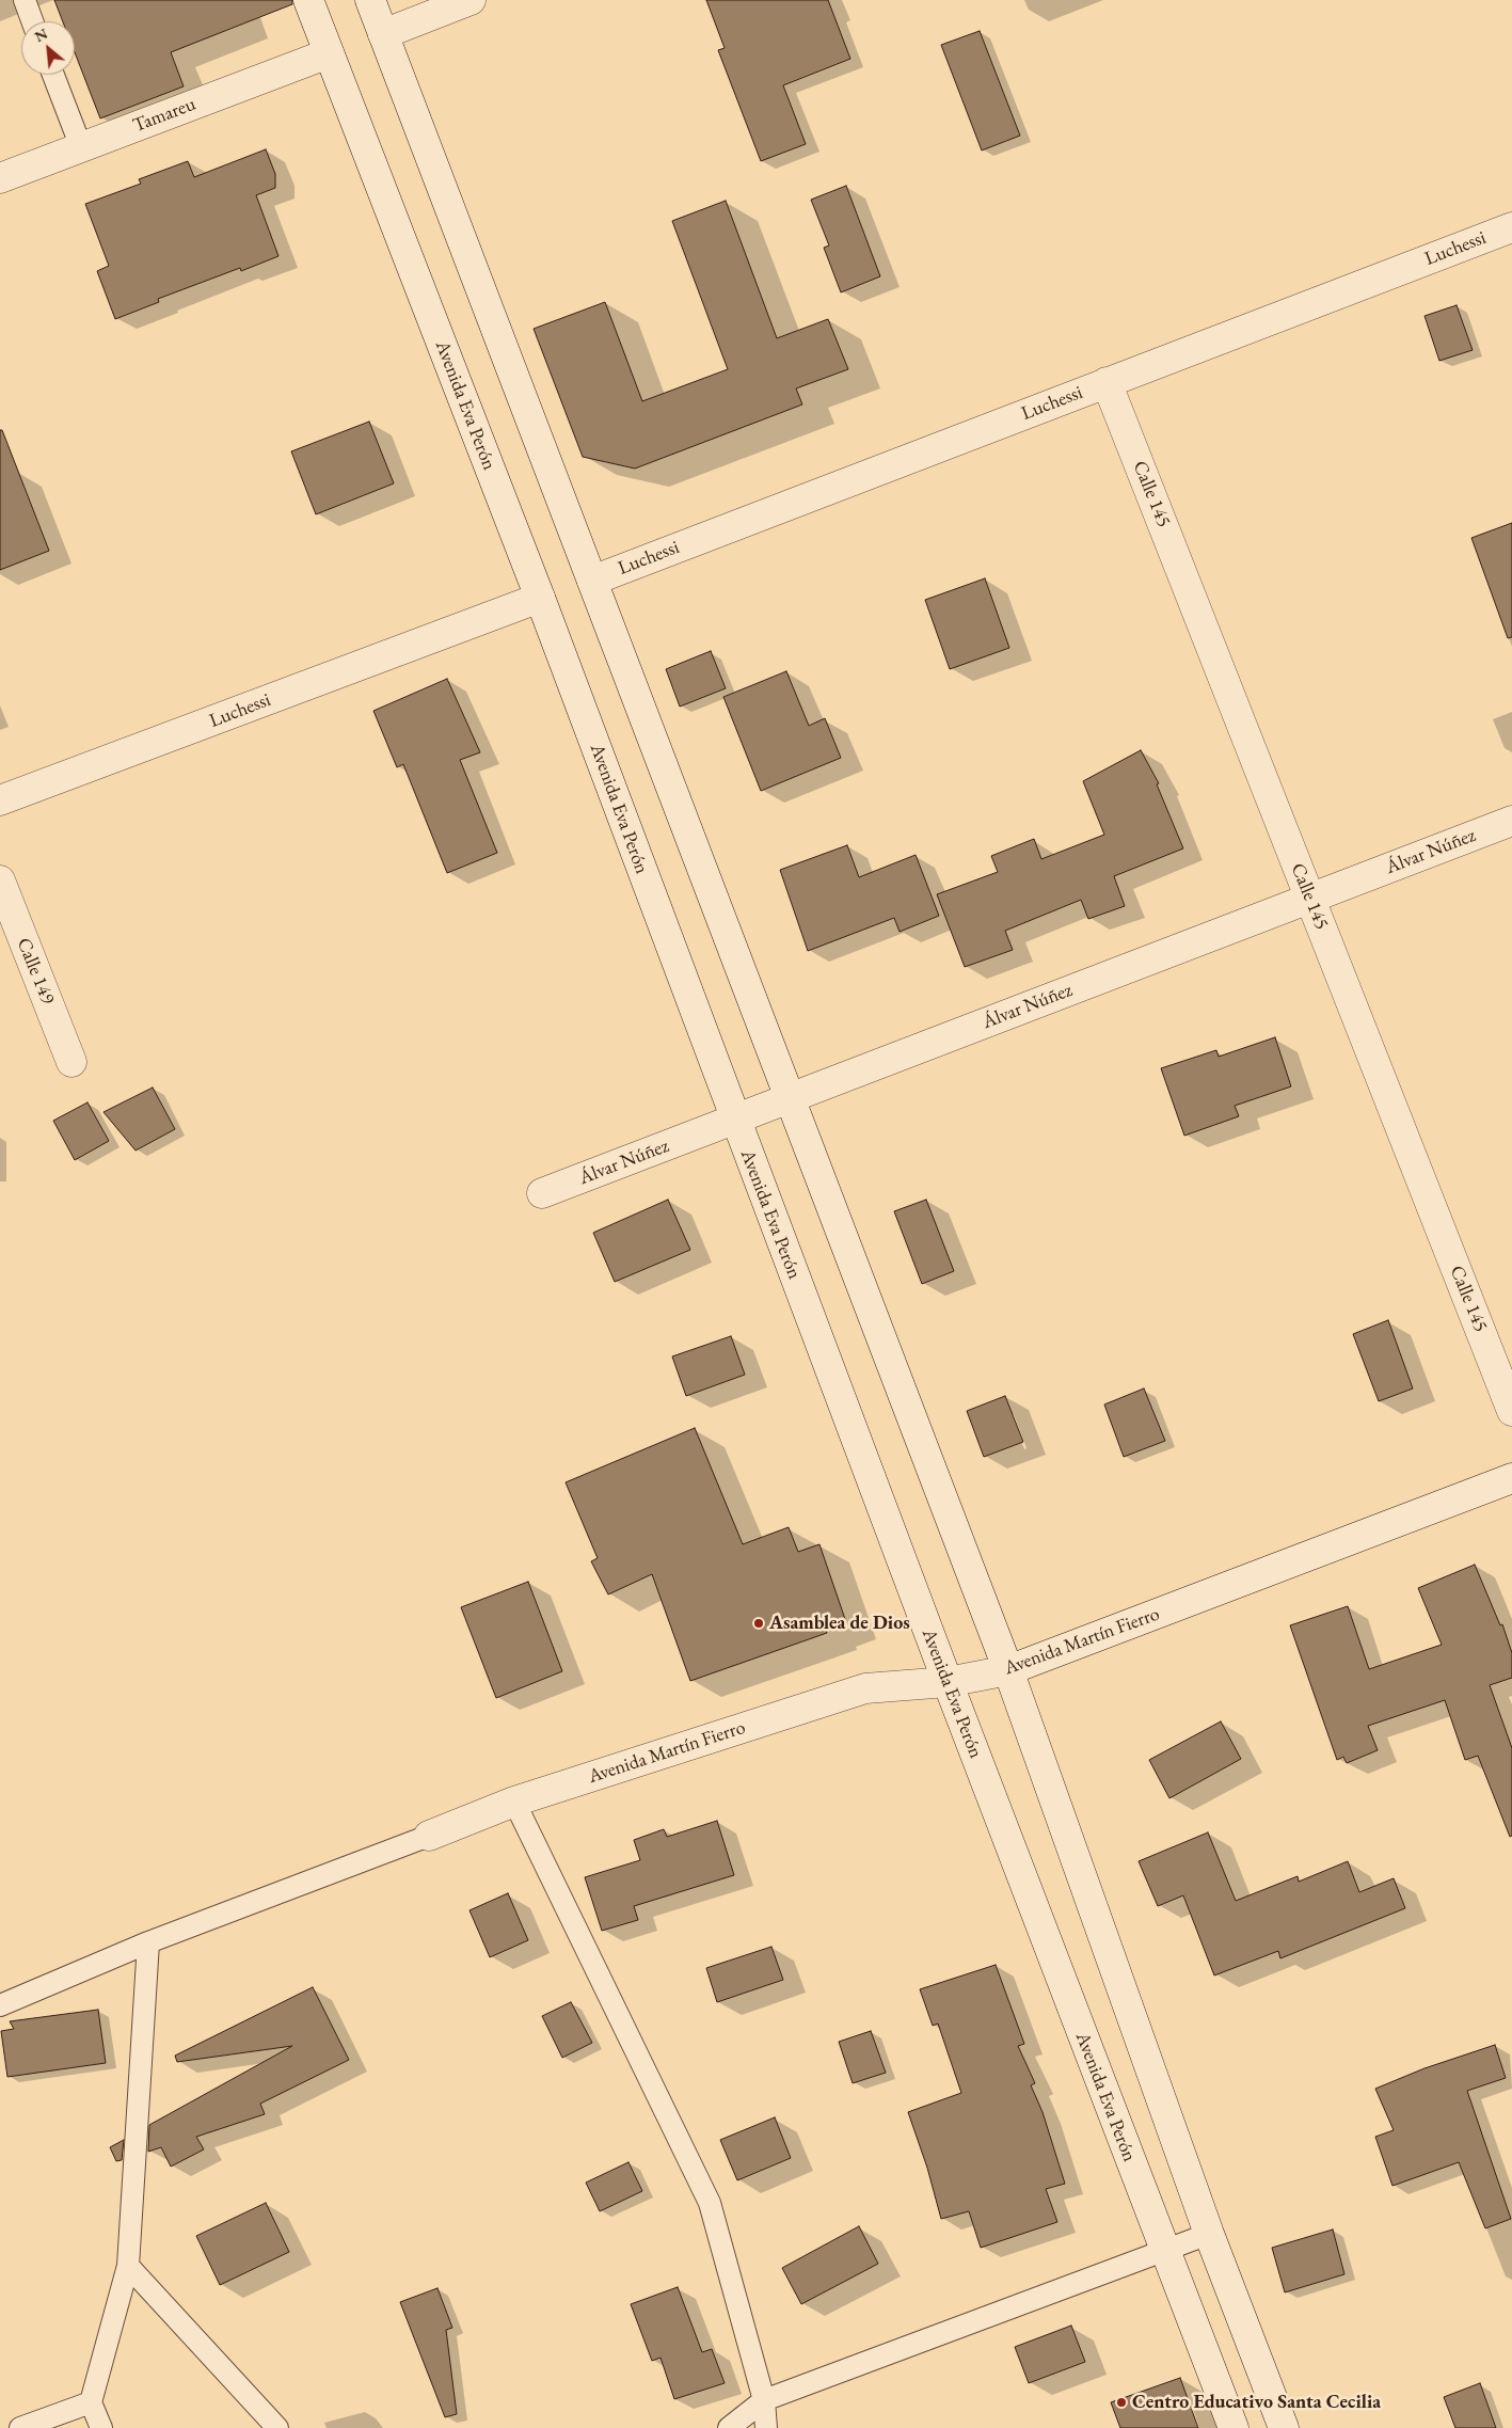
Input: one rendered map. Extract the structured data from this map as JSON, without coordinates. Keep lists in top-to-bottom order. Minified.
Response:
{"streets":{"street":["Tamareu","Luchessi","Avenida Eva Perón","Calle 145","Álvar Núñez","Calle 149","Avenida Martín Fierro"]},"crossings":[["Tamareu","Avenida Eva Perón"],["Luchessi","Avenida Eva Perón"],["Luchessi","Calle 145"],["Avenida Eva Perón","Álvar Núñez"],["Avenida Eva Perón","Avenida Martín Fierro"],["Calle 145","Álvar Núñez"]],"places":["Asamblea de Dios","Centro Educativo Santa Cecilia"],"north":"top left"}
